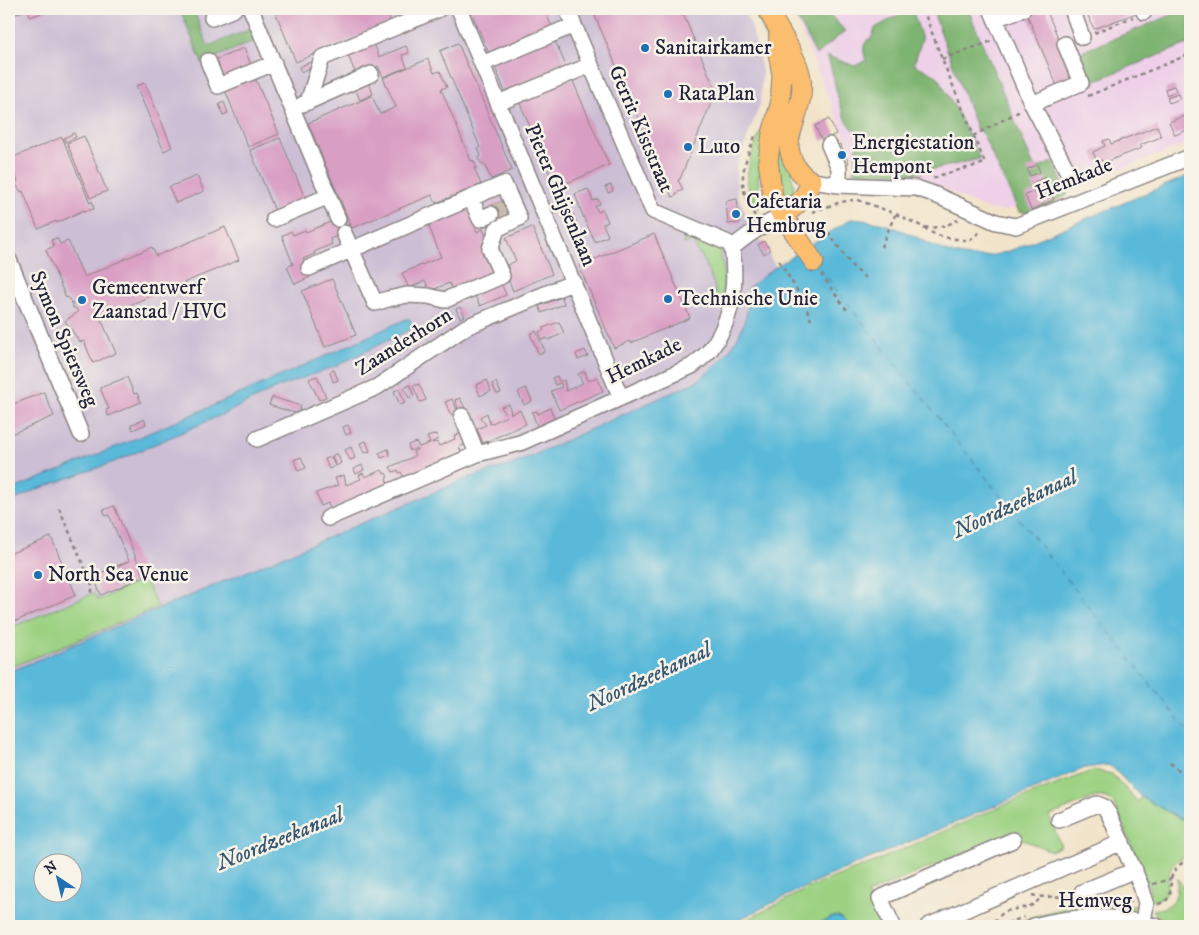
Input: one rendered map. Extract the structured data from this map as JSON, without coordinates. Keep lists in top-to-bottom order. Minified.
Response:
{"streets":{"street":["Gerrit Kiststraat","Hemkade","Pieter Ghijsenlaan","Symon Spiersweg","Zaanderhorn","Hemweg"]},"crossings":[["Gerrit Kiststraat","Hemkade"],["Hemkade","Pieter Ghijsenlaan"],["Pieter Ghijsenlaan","Zaanderhorn"]],"water":["Noordzeekanaal"],"places":["Sanitairkamer","RataPlan","Luto","Energiestation Hempont","Cafetaria Hembrug","Technische Unie","Gemeentwerf Zaanstad / HVC","North Sea Venue"],"north":"top left"}
